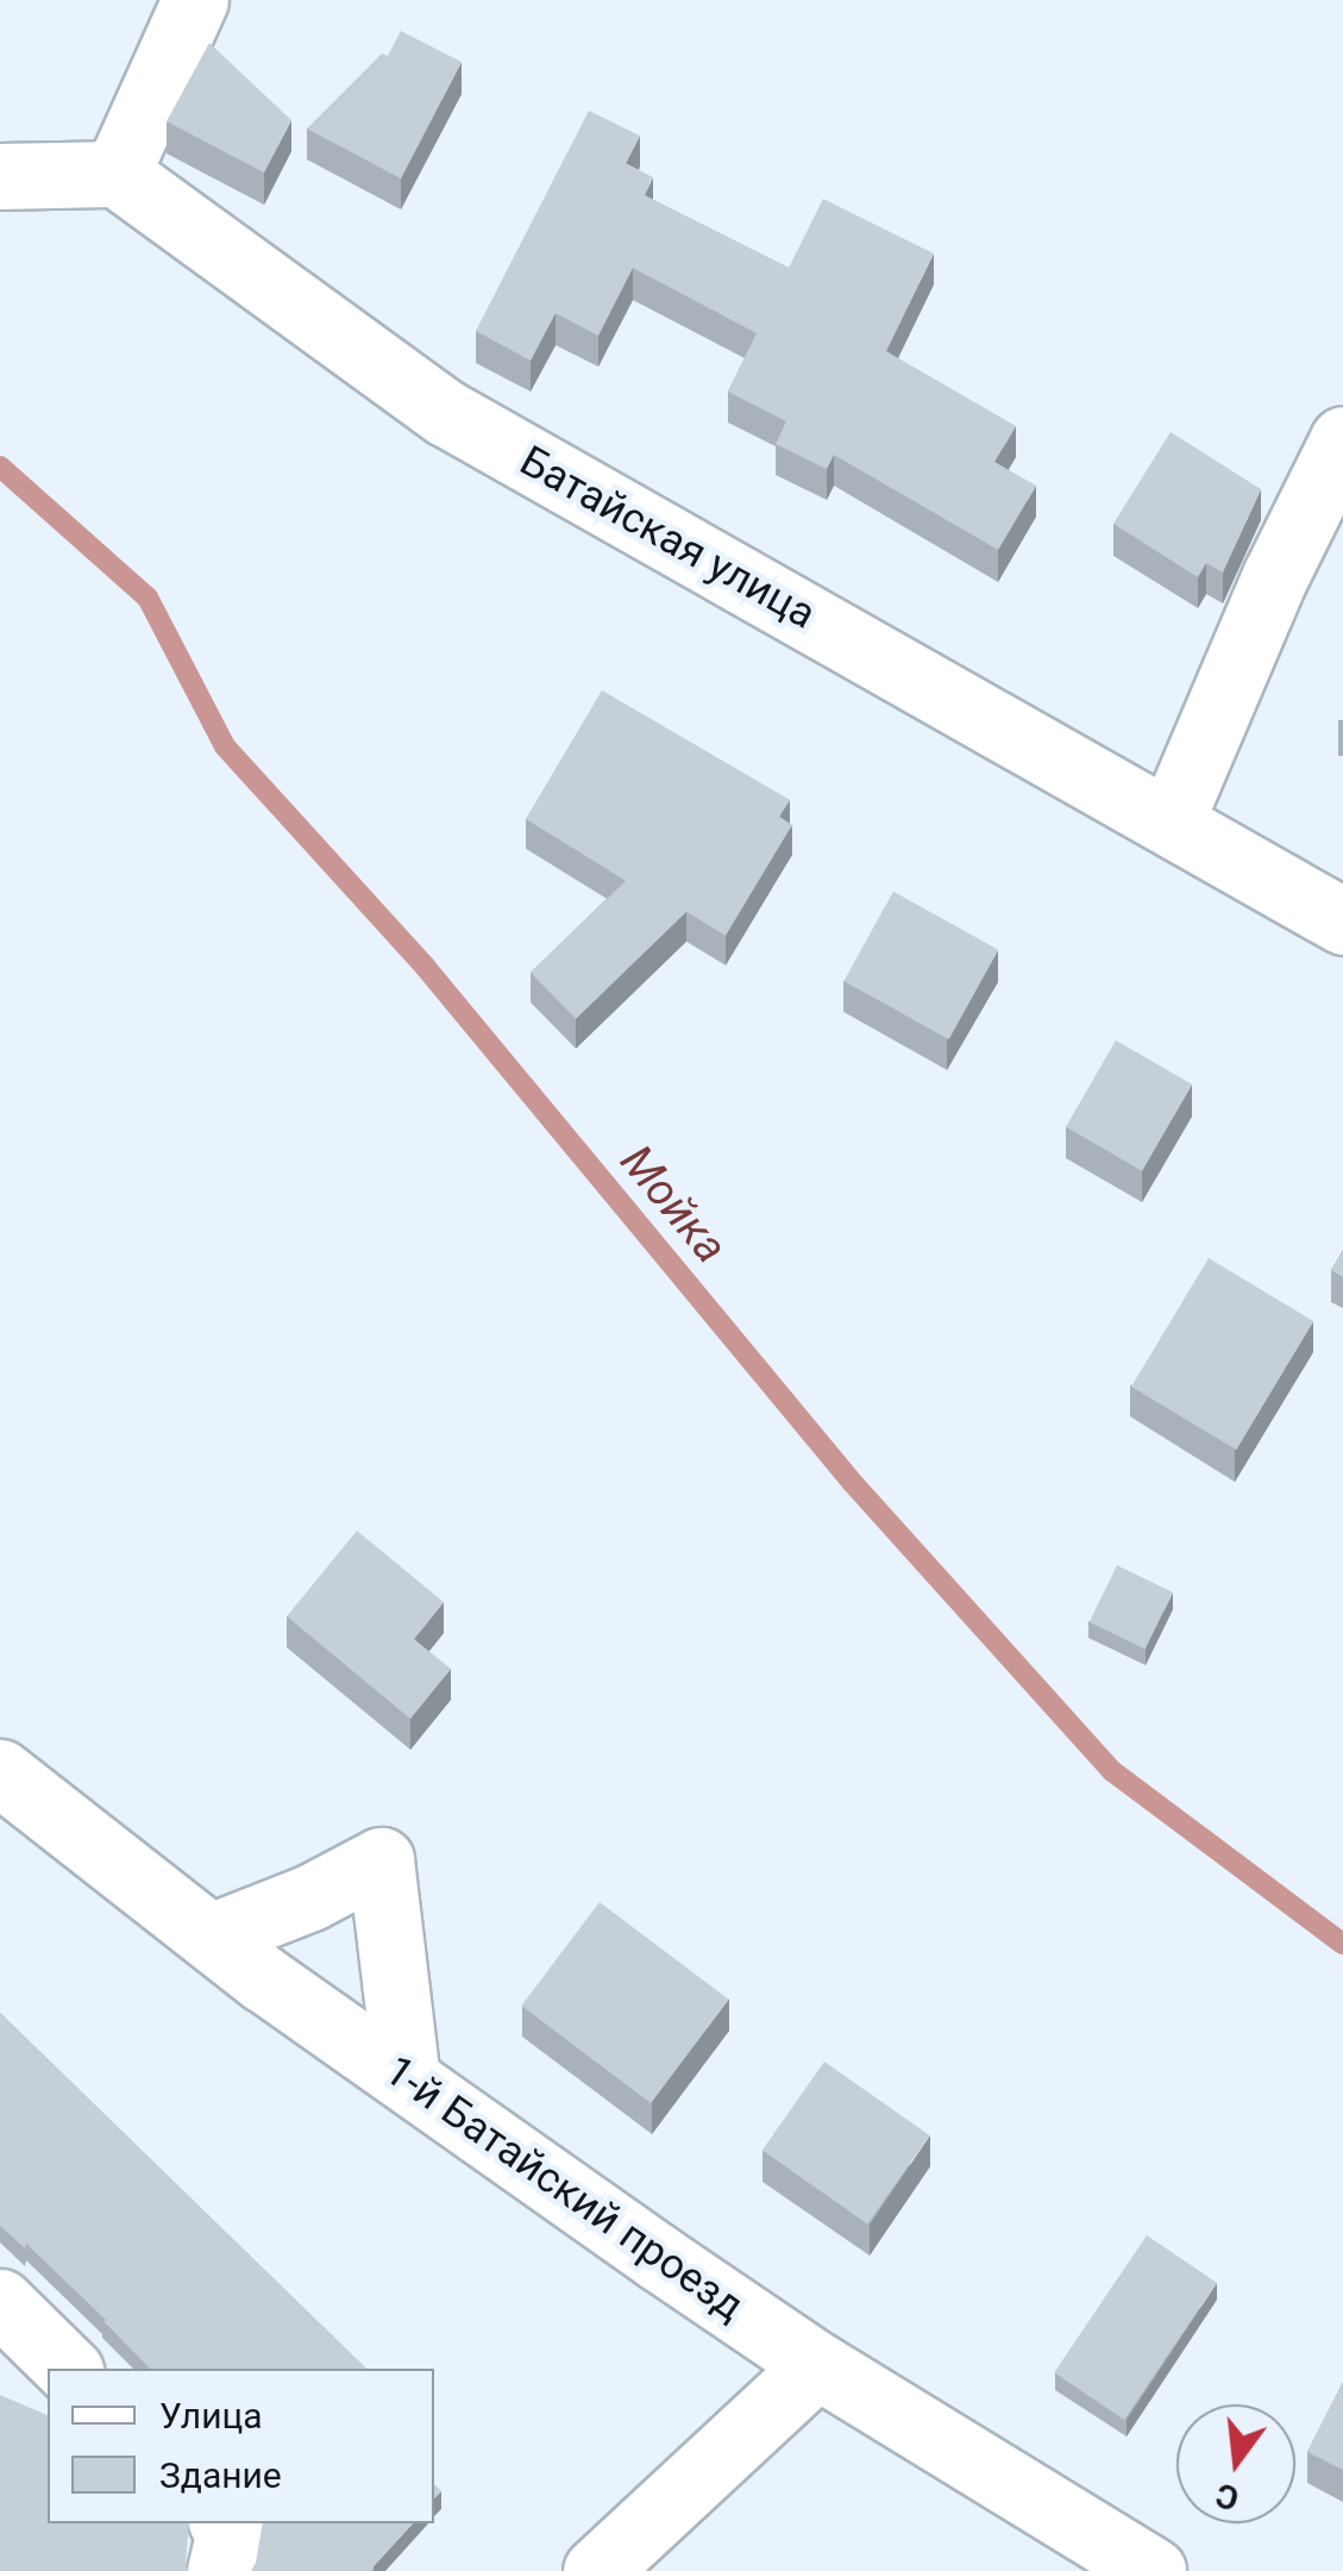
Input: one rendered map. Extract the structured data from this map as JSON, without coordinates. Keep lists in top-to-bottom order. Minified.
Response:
{"streets":{"street":["Батайская улица","1-й Батайский проезд"]},"water":["Мойка"],"legend":["Улица","Здание"],"north":"bottom"}
